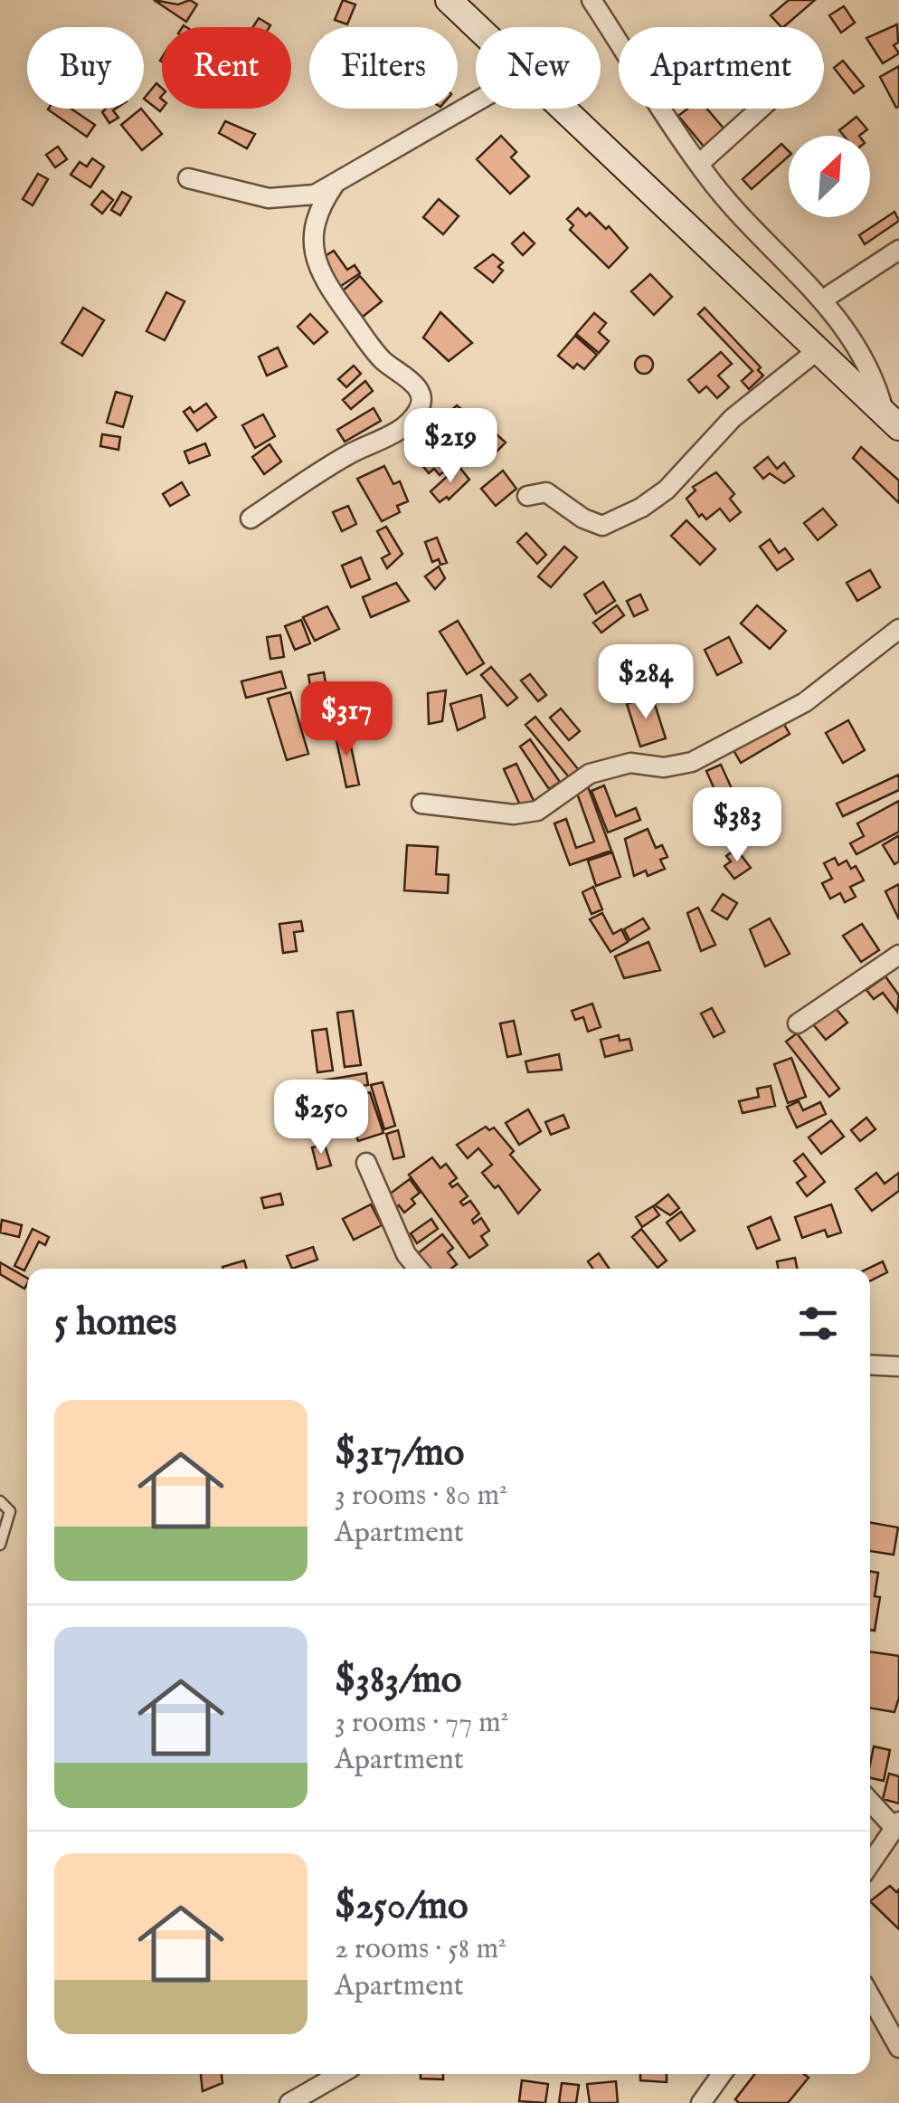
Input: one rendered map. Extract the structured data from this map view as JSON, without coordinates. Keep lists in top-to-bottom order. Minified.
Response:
{"north":"top right","page":{"chip":["Buy","Rent","Filters","New","Apartment"],"price":["$219","$284","$317","$383","$250"],"heading":"5 homes","list":[{"name":"$317/mo","note":"3 rooms · 80 m² · Apartment"},{"name":"$383/mo","note":"3 rooms · 77 m² · Apartment"},{"name":"$250/mo","note":"2 rooms · 58 m² · Apartment"}]}}
